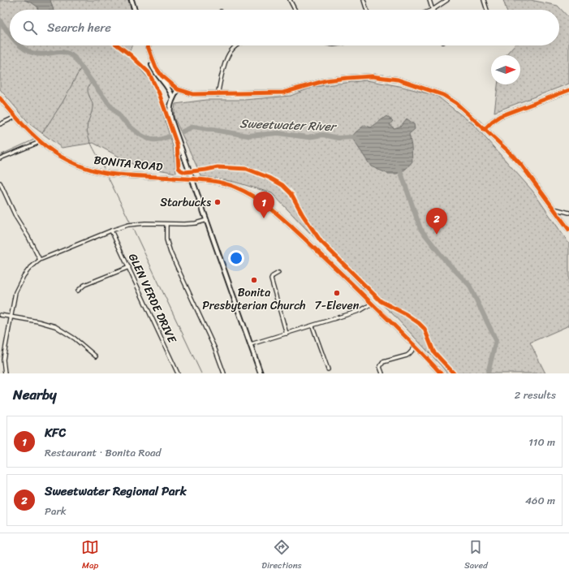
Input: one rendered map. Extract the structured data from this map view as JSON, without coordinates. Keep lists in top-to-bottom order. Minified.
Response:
{"streets":{"main road":["BONITA ROAD"],"street":["GLEN VERDE DRIVE"]},"water":["Sweetwater River"],"places":["Starbucks","Bonita Presbyterian Church","7-Eleven"],"north":"right","page":{"search":"Search here","pins":["1","2"],"heading":["Nearby","2 results"],"list":[{"mark":"1","name":"KFC","note":"Restaurant · Bonita Road","value":"110 m"},{"mark":"2","name":"Sweetwater Regional Park","note":"Park","value":"460 m"}],"nav":["Map","Directions","Saved"]}}
